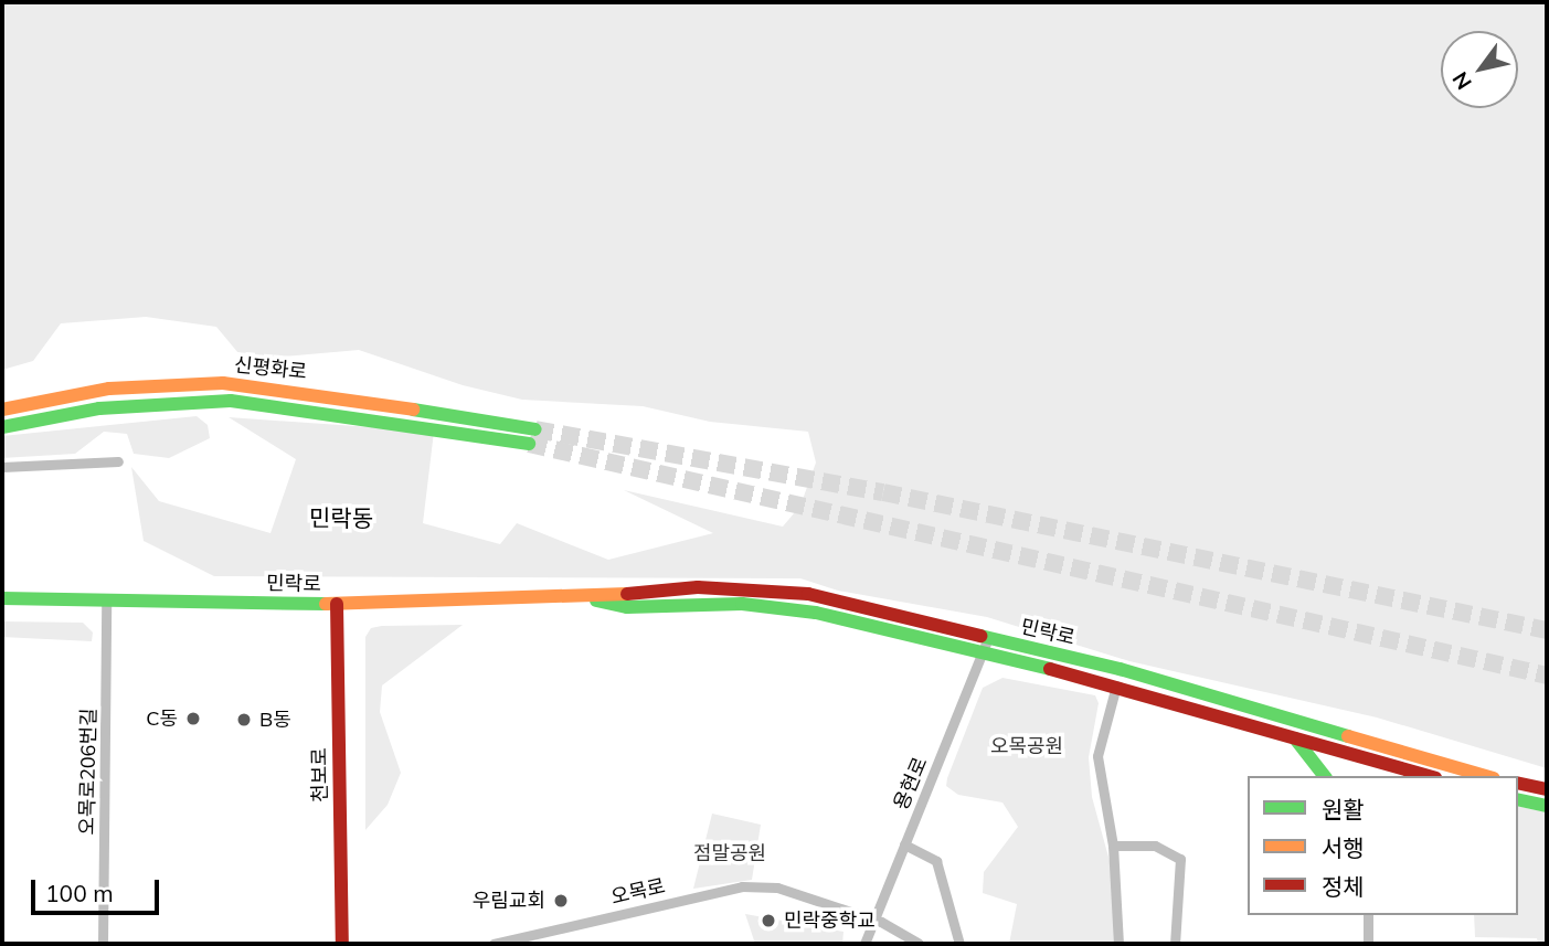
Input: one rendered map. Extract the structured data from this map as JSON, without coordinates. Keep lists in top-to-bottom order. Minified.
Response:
{"streets":{"main road":["신평화로","민락로","천보로"],"street":["오목로206번길","용현로","오목로"]},"crossings":[["민락로","오목로206번길"],["민락로","천보로"],["민락로","용현로"],["용현로","오목로"]],"districts":["민락동"],"parks":["오목공원","점말공원"],"places":["C동","B동","우림교회","민락중학교"],"legend":["원활","서행","정체"],"scale_bar":"100 m","north":"bottom left"}
